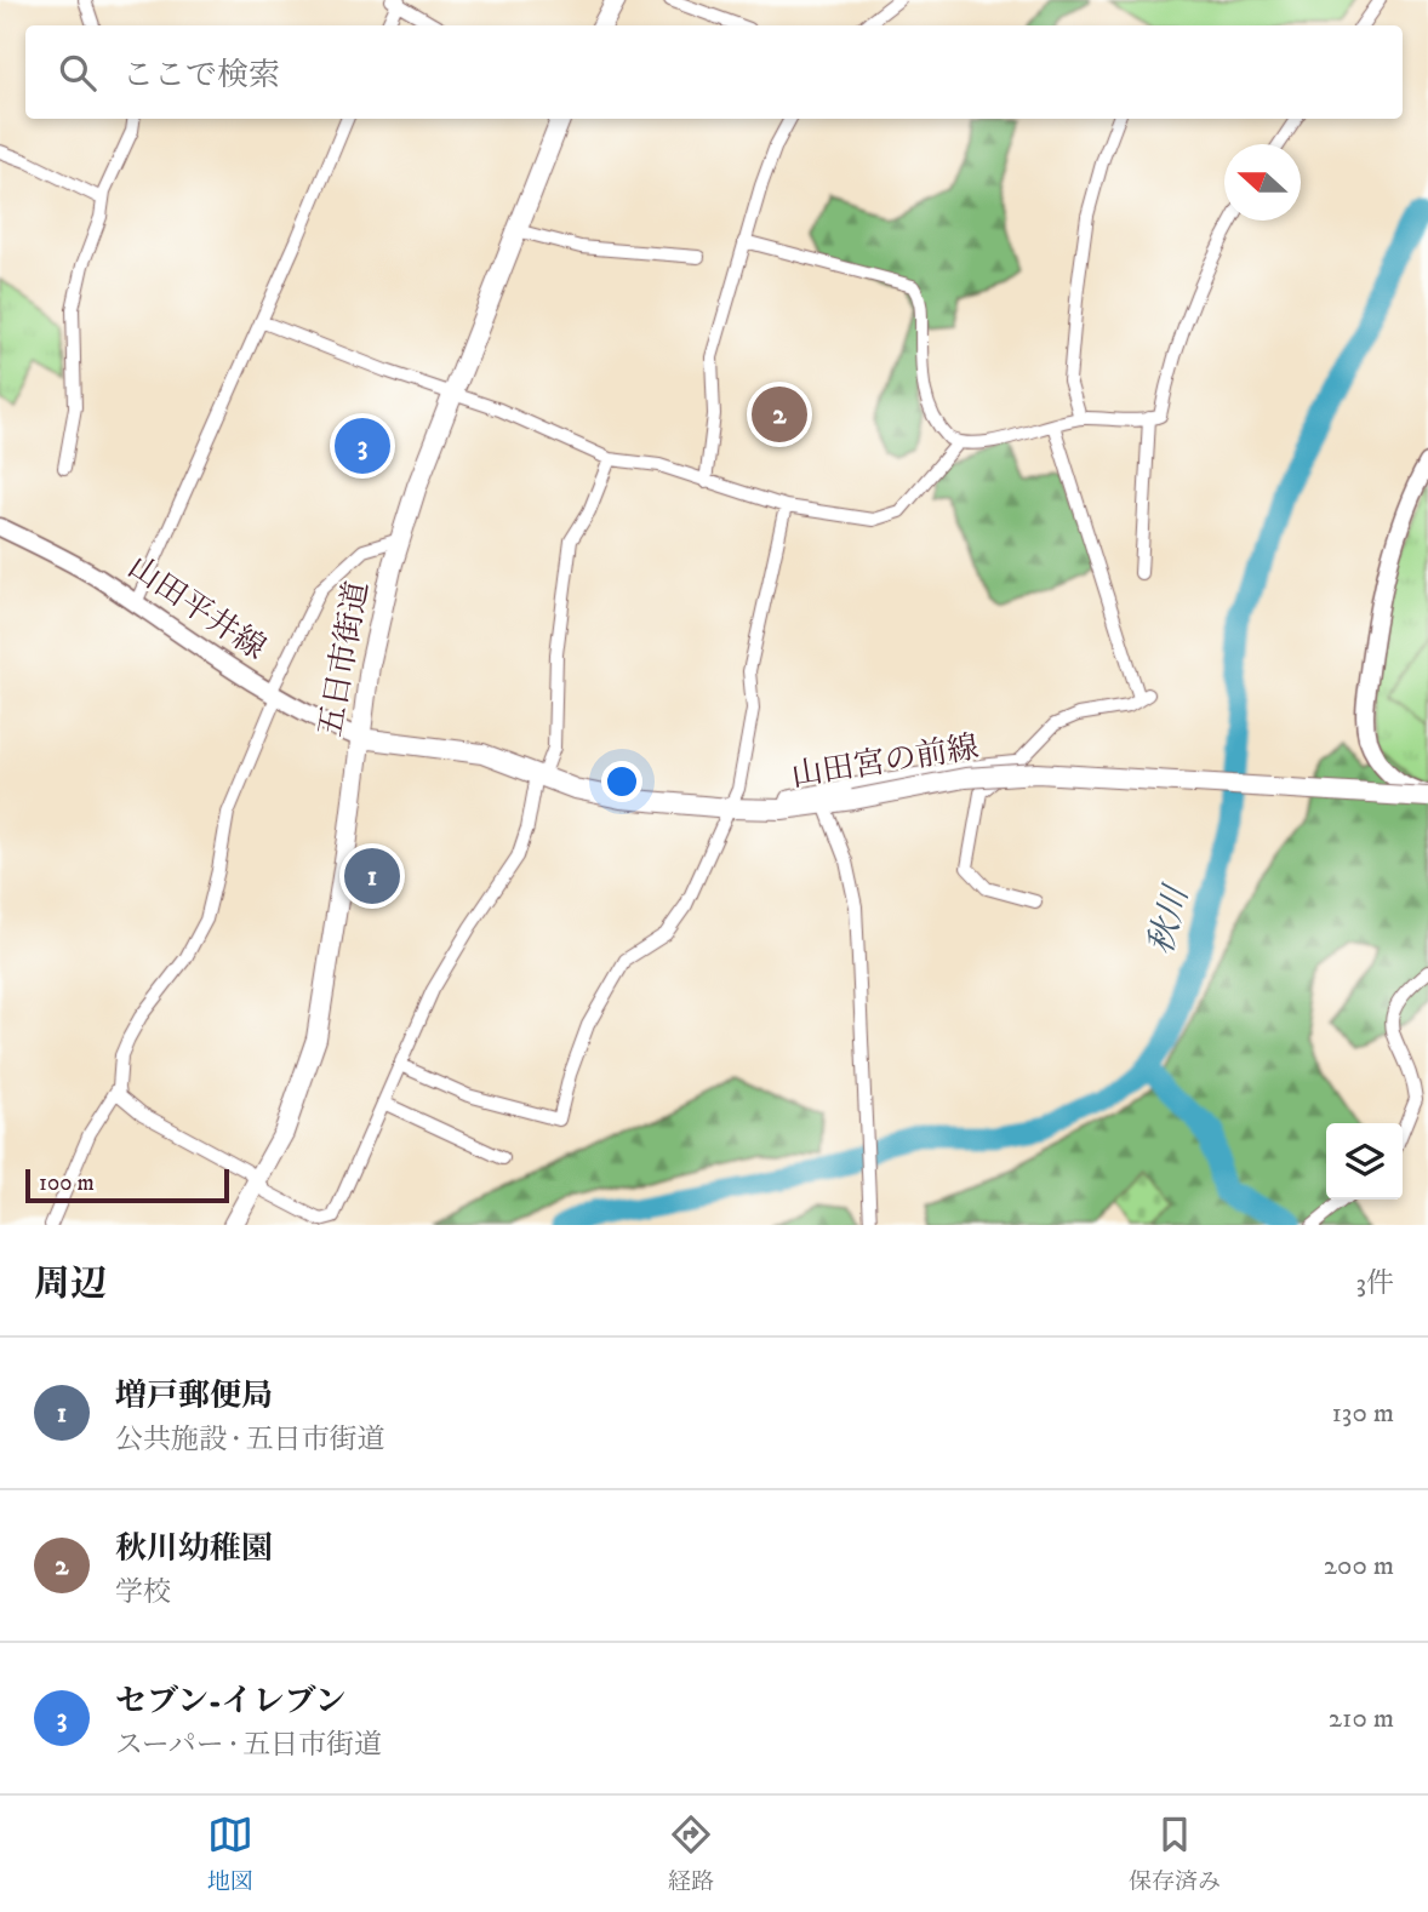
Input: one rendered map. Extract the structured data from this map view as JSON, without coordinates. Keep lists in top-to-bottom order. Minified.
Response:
{"streets":{"main road":["山田平井線","五日市街道","山田宮の前線"]},"crossings":[["山田平井線","五日市街道"],["山田平井線","山田宮の前線"],["五日市街道","山田宮の前線"]],"water":["秋川"],"scale_bar":"100 m","north":"left","page":{"search":"ここで検索","pins":["2","3","1"],"scale":"100 m","heading":["周辺","3件"],"list":[{"mark":"1","name":"増戸郵便局","note":"公共施設 · 五日市街道","value":"130 m"},{"mark":"2","name":"秋川幼稚園","note":"学校","value":"200 m"},{"mark":"3","name":"セブン-イレブン","note":"スーパー · 五日市街道","value":"210 m"}],"nav":["地図","経路","保存済み"]}}
